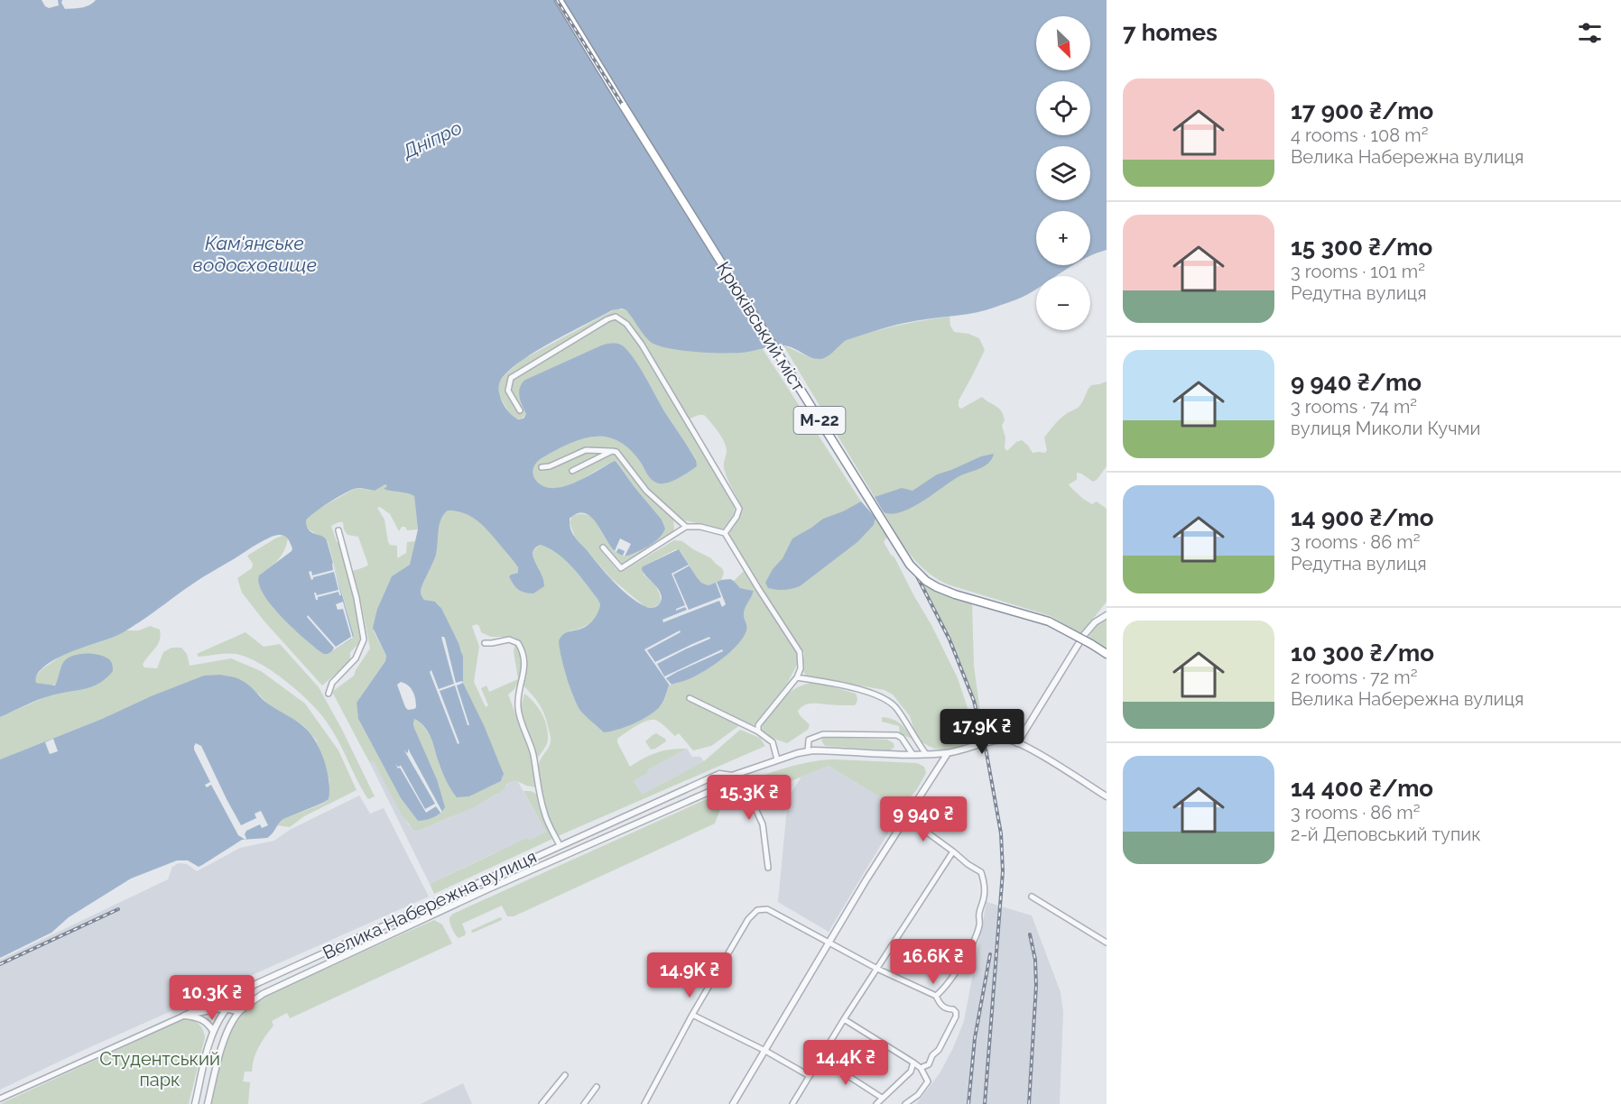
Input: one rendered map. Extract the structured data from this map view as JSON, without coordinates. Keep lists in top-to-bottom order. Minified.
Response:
{"streets":{"highway":["Крюківський міст","М-22"],"street":["Велика Набережна вулиця"]},"water":["Дніпро","Кам'янське водосховище"],"parks":["Студентський парк"],"north":"bottom right","page":{"heading":"7 homes","map_buttons":["+","−"],"list":[{"name":"17 900 ₴/mo","note":"4 rooms · 108 m² · Велика Набережна вулиця"},{"name":"15 300 ₴/mo","note":"3 rooms · 101 m² · Редутна вулиця"},{"name":"9 940 ₴/mo","note":"3 rooms · 74 m² · вулиця Миколи Кучми"},{"name":"14 900 ₴/mo","note":"3 rooms · 86 m² · Редутна вулиця"},{"name":"10 300 ₴/mo","note":"2 rooms · 72 m² · Велика Набережна вулиця"},{"name":"14 400 ₴/mo","note":"3 rooms · 86 m² · 2-й Деповський тупик"}],"price":["17.9K ₴","15.3K ₴","9 940 ₴","16.6K ₴","14.9K ₴","10.3K ₴","14.4K ₴"]}}
